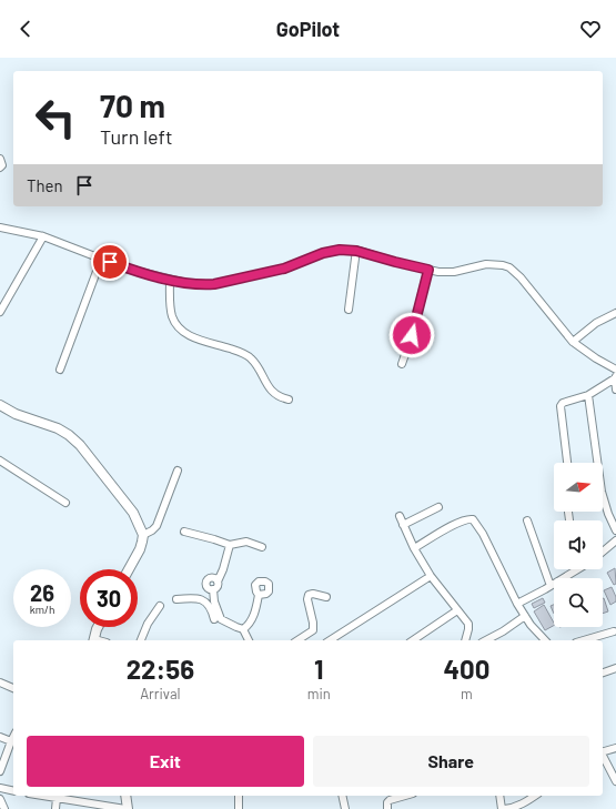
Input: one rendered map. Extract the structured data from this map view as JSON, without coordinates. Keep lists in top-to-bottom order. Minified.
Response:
{"north":"right","page":{"header":"GoPilot","turn":["70 m","Turn left"],"then":"Then","speed":"26 km/h","limit":"30","eta":["22:56","Arrival","1","min","400","m"],"buttons":["Exit","Share"]}}
